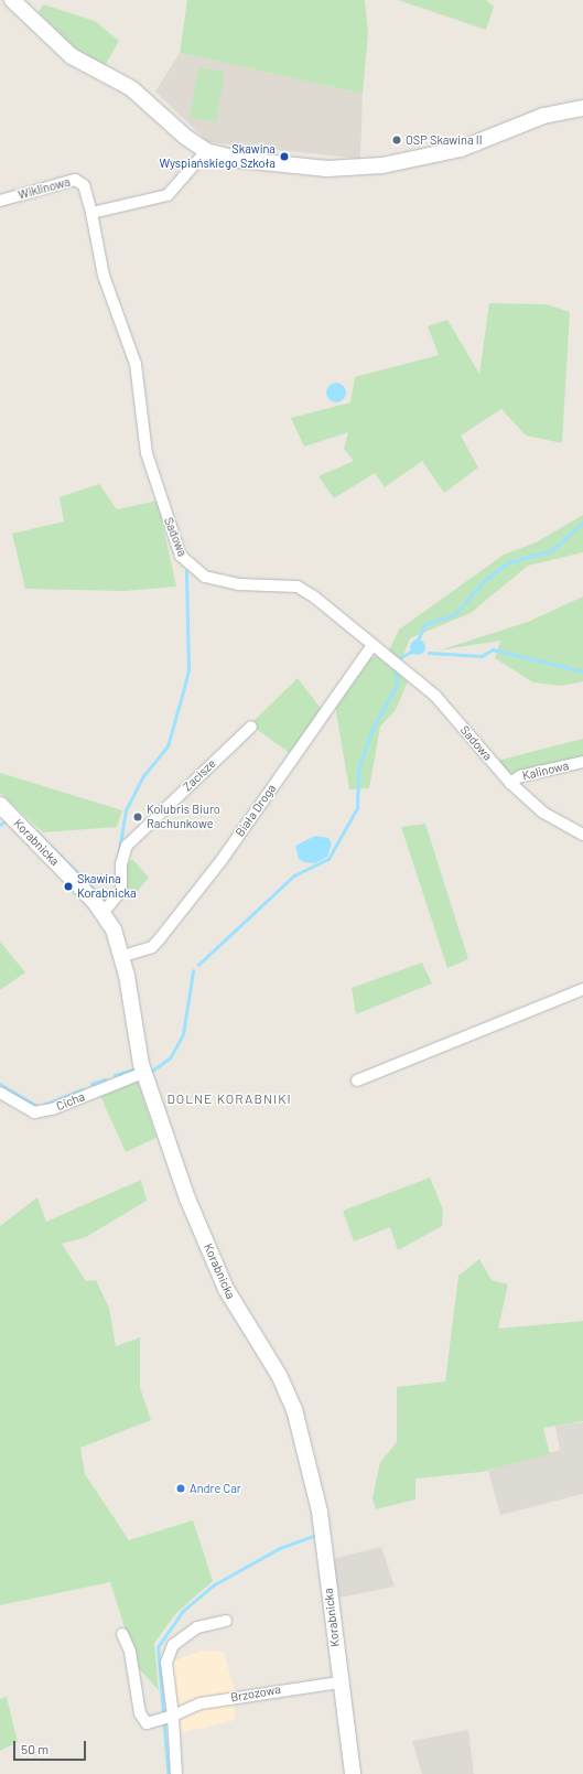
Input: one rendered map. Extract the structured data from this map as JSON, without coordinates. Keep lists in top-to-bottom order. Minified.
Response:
{"streets":{"street":["Wiklinowa","Sadowa","Kalinowa","Zacisze","Biała Droga","Korabnicka","Cicha","Brzozowa"]},"crossings":[["Wiklinowa","Sadowa"],["Sadowa","Kalinowa"],["Sadowa","Biała Droga"],["Zacisze","Korabnicka"],["Biała Droga","Korabnicka"],["Korabnicka","Cicha"],["Korabnicka","Brzozowa"]],"districts":["DOLNE KORABNIKI"],"places":["OSP Skawina II","Skawina Wyspiańskiego Szkoła","Kolubris Biuro Rachunkowe","Skawina Korabnicka","Andre Car"],"scale_bar":"50 m"}
